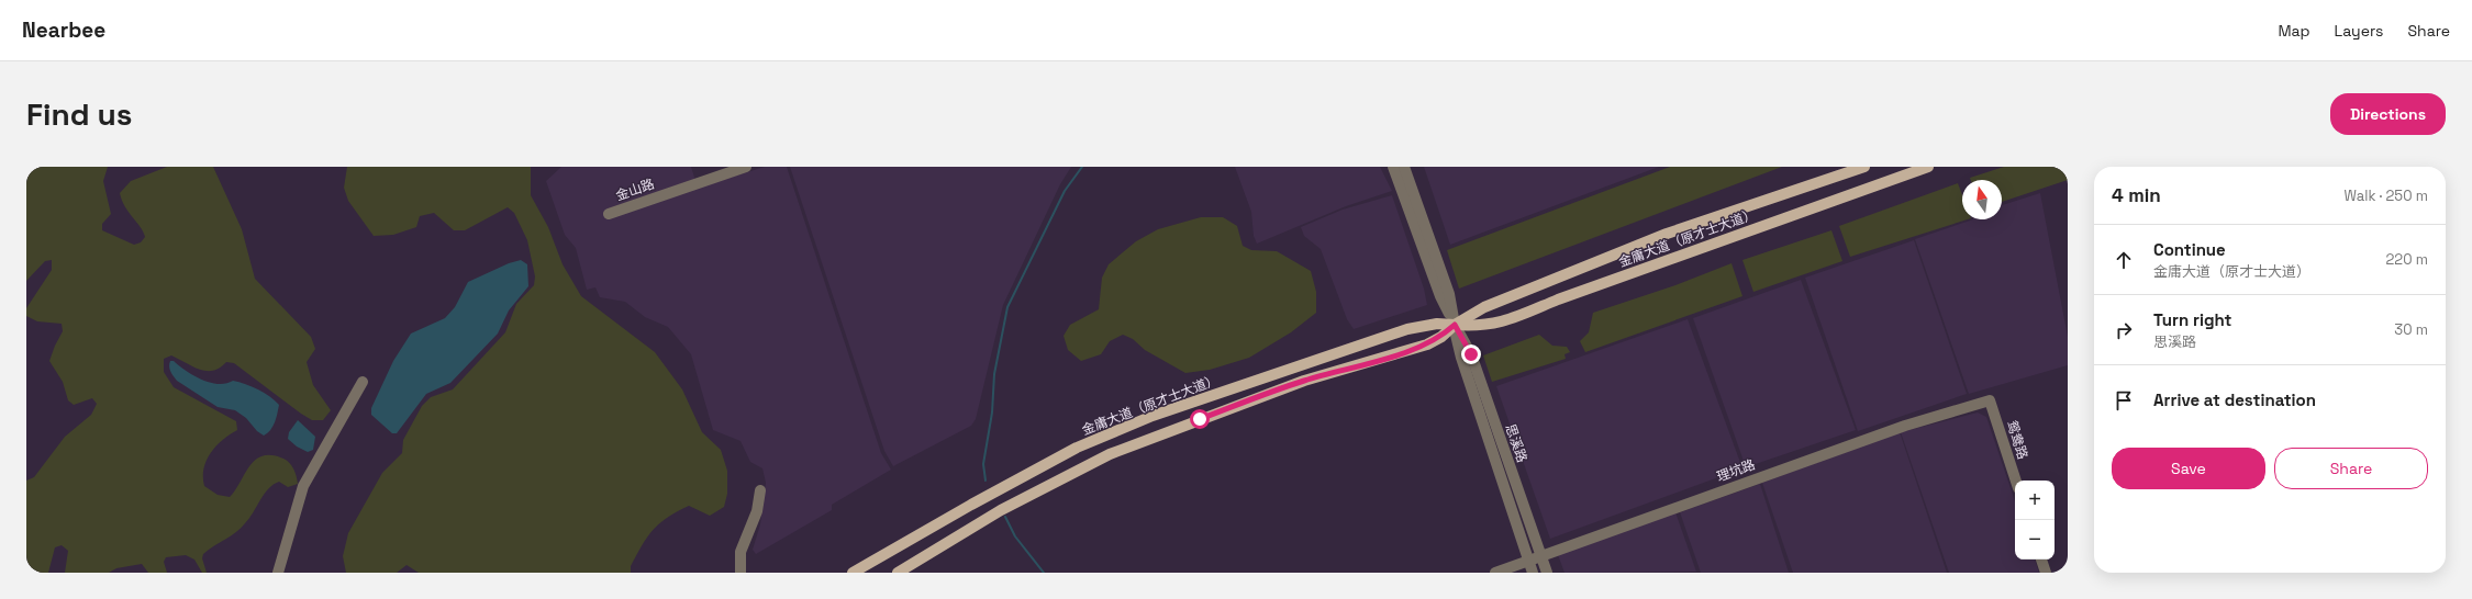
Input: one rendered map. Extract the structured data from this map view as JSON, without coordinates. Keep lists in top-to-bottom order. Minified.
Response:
{"streets":{"main road":["金庸大道（原才士大道）"],"street":["金山路","鸳鸯路","思溪路","理坑路"]},"crossings":[["金庸大道（原才士大道）","思溪路"],["鸳鸯路","理坑路"],["思溪路","理坑路"]],"north":"top","page":{"header":"Nearbee","nav":["Map","Layers","Share"],"buttons":["Directions",["Save","Share"]],"title":"Find us","heading":["4 min","Walk · 250 m"],"list":[["Continue","金庸大道（原才士大道）","220 m"],["Turn right","思溪路","30 m"],"Arrive at destination"],"map_buttons":["+","−"]}}
